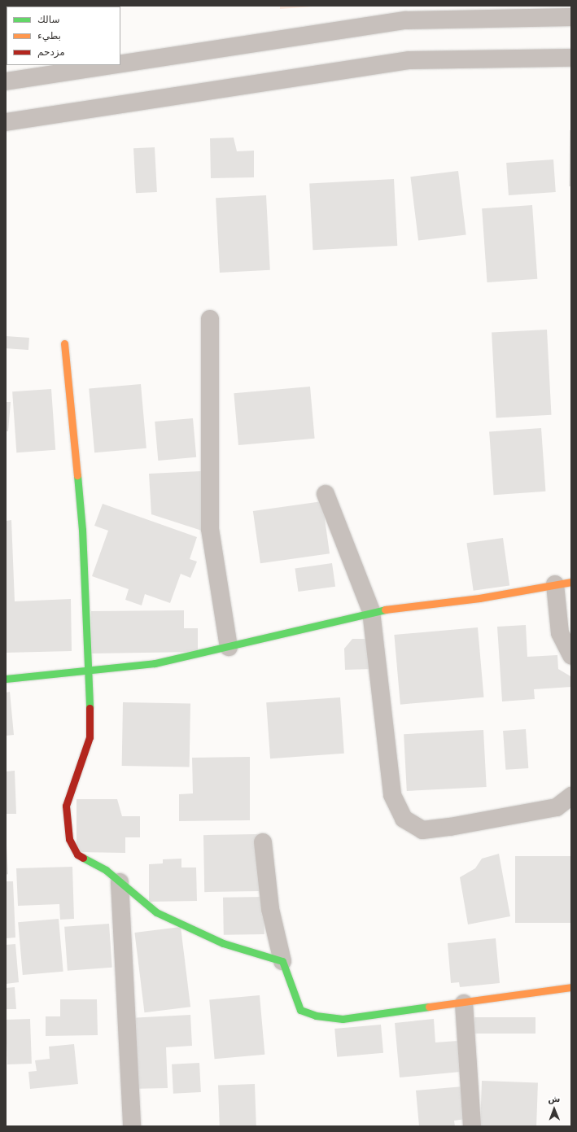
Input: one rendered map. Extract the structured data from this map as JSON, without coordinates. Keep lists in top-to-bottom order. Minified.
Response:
{"legend":["سالك","بطيء","مزدحم"],"north":"top"}
